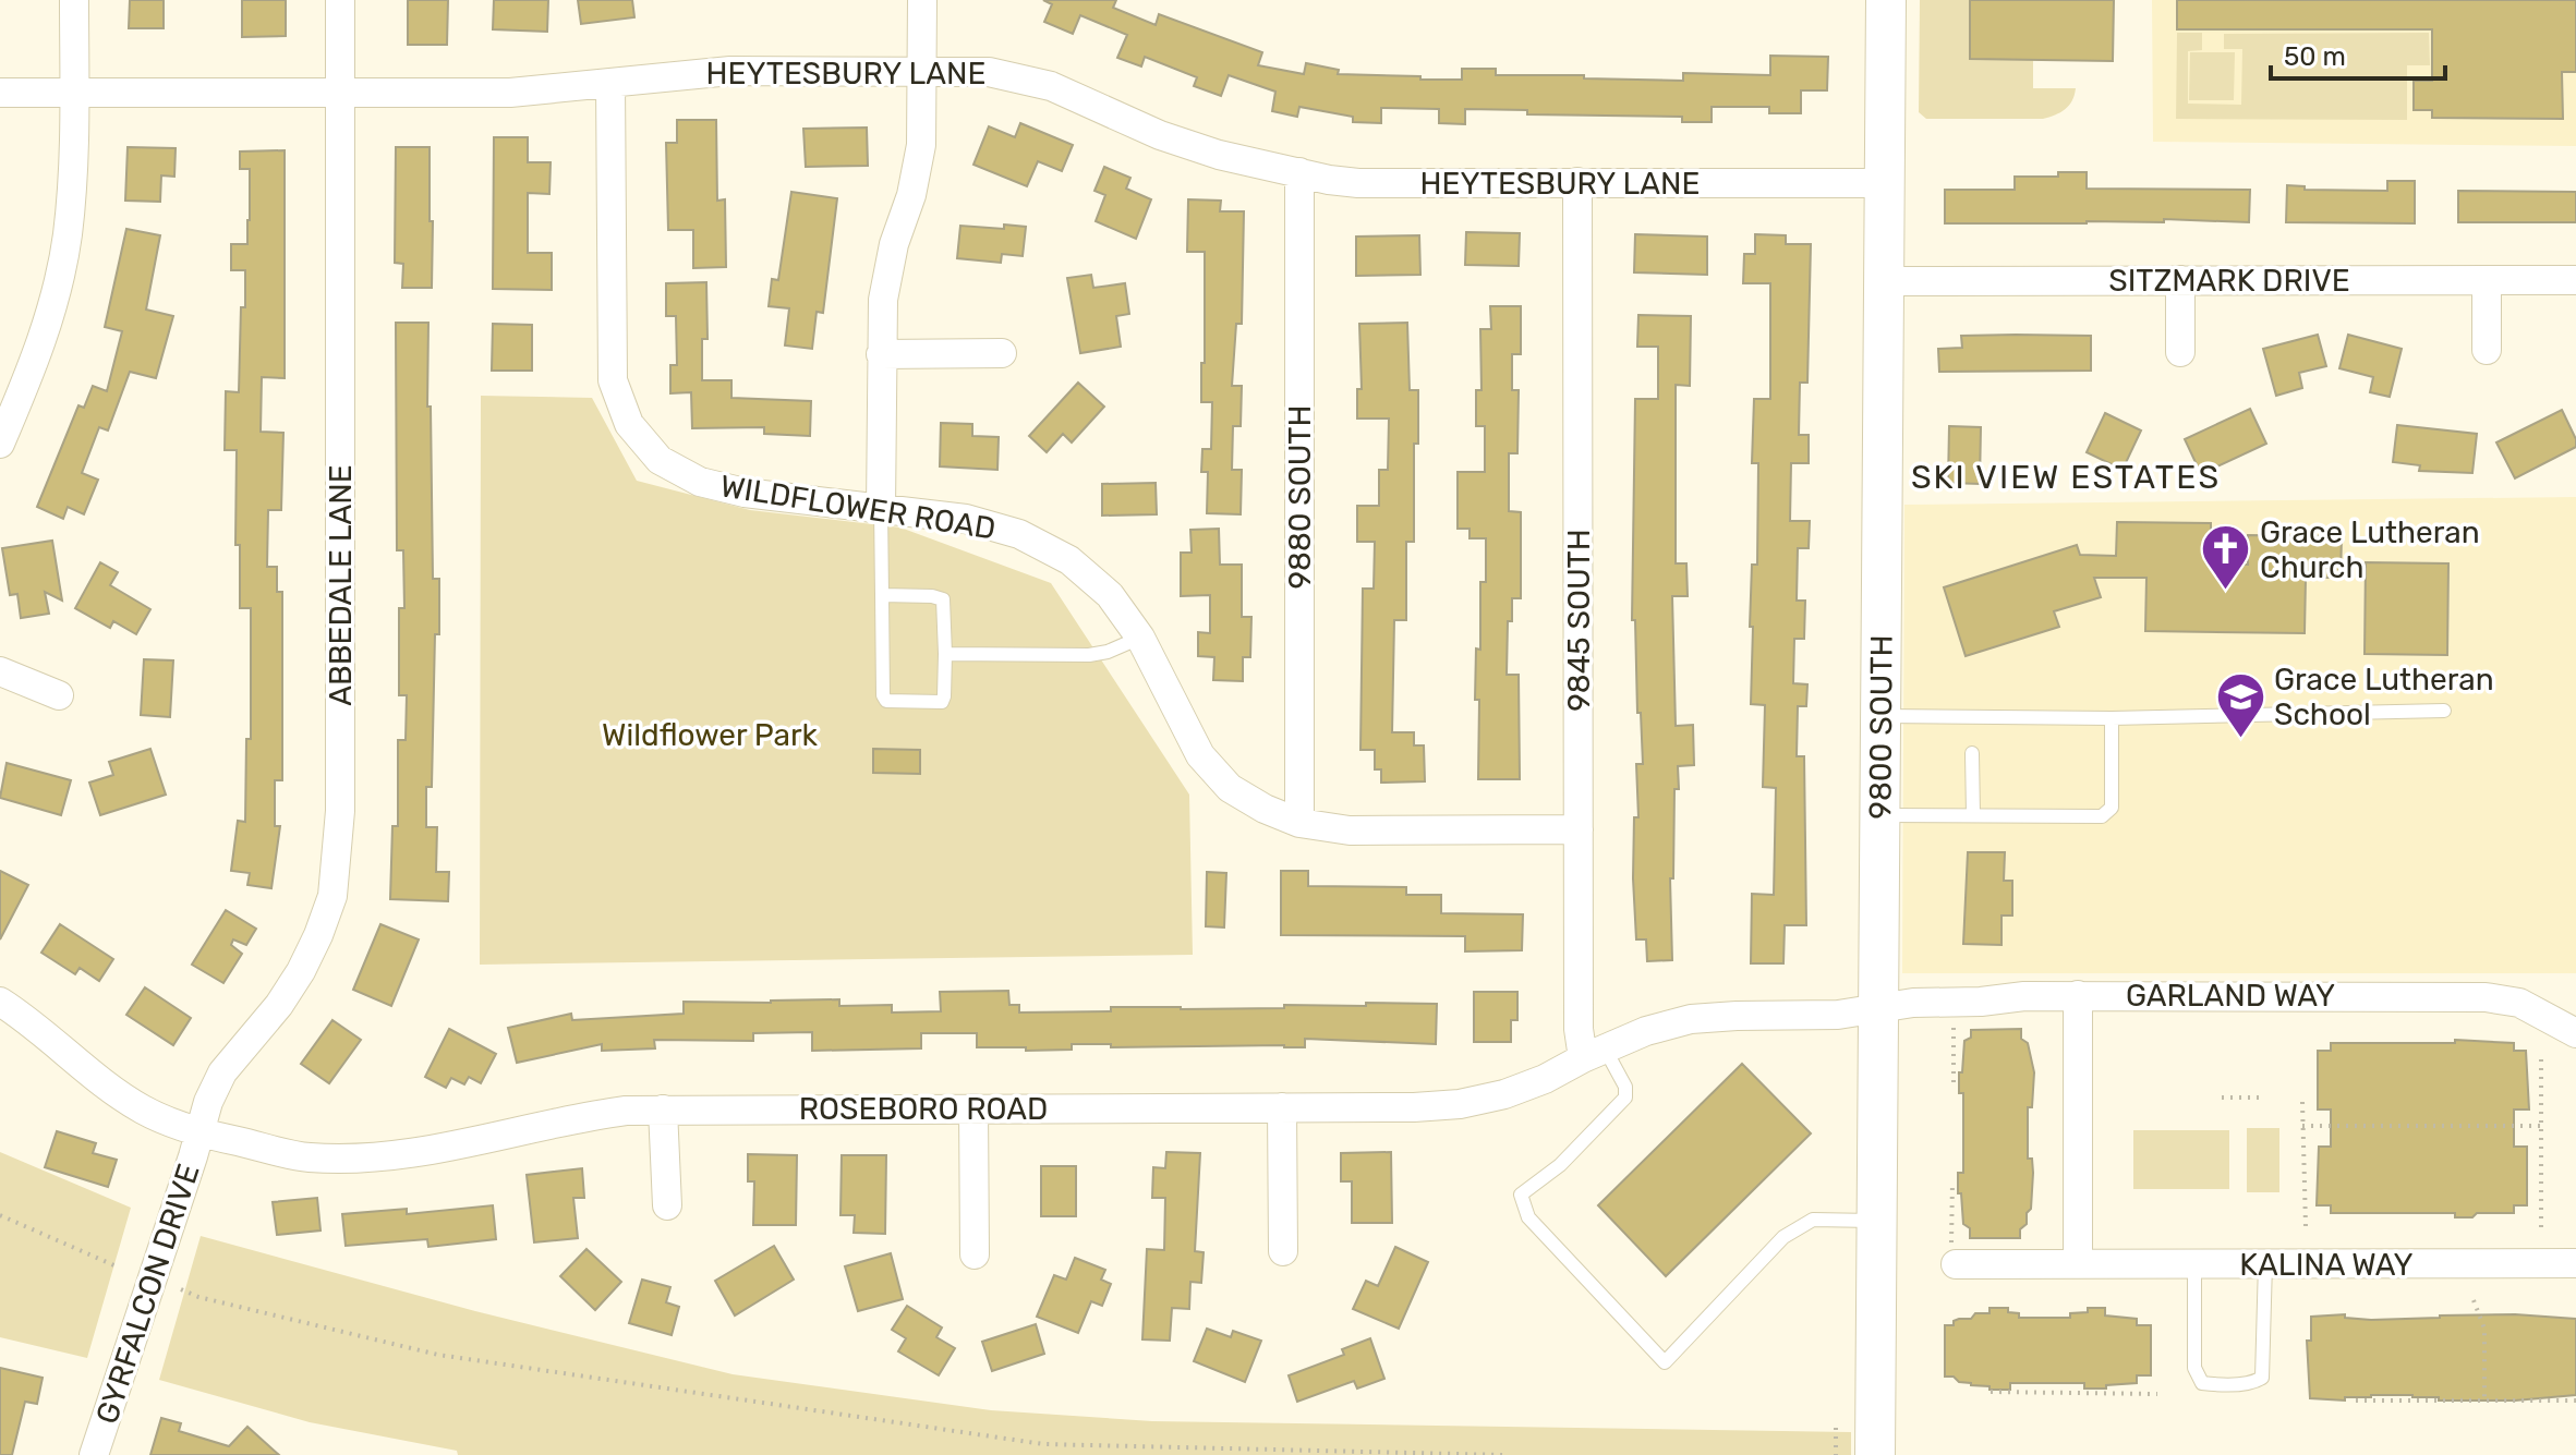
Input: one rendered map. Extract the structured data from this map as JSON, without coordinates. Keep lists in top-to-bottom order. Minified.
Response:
{"streets":{"street":["HEYTESBURY LANE","SITZMARK DRIVE","9880 SOUTH","WILDFLOWER ROAD","ABBEDALE LANE","9845 SOUTH","9800 SOUTH","GARLAND WAY","ROSEBORO ROAD","KALINA WAY","GYRFALCON DRIVE"]},"crossings":[["HEYTESBURY LANE","9880 SOUTH"],["HEYTESBURY LANE","WILDFLOWER ROAD"],["HEYTESBURY LANE","ABBEDALE LANE"],["HEYTESBURY LANE","9845 SOUTH"],["HEYTESBURY LANE","9800 SOUTH"],["SITZMARK DRIVE","9800 SOUTH"],["9880 SOUTH","WILDFLOWER ROAD"],["WILDFLOWER ROAD","9845 SOUTH"],["ABBEDALE LANE","ROSEBORO ROAD"],["ABBEDALE LANE","GYRFALCON DRIVE"],["9845 SOUTH","ROSEBORO ROAD"],["9800 SOUTH","GARLAND WAY"],["9800 SOUTH","ROSEBORO ROAD"],["GARLAND WAY","ROSEBORO ROAD"],["ROSEBORO ROAD","GYRFALCON DRIVE"]],"districts":["SKI VIEW ESTATES"],"parks":["Wildflower Park"],"places":{"church":["Grace Lutheran Church"],"school or university":["Grace Lutheran School"]},"scale_bar":"50 m"}
